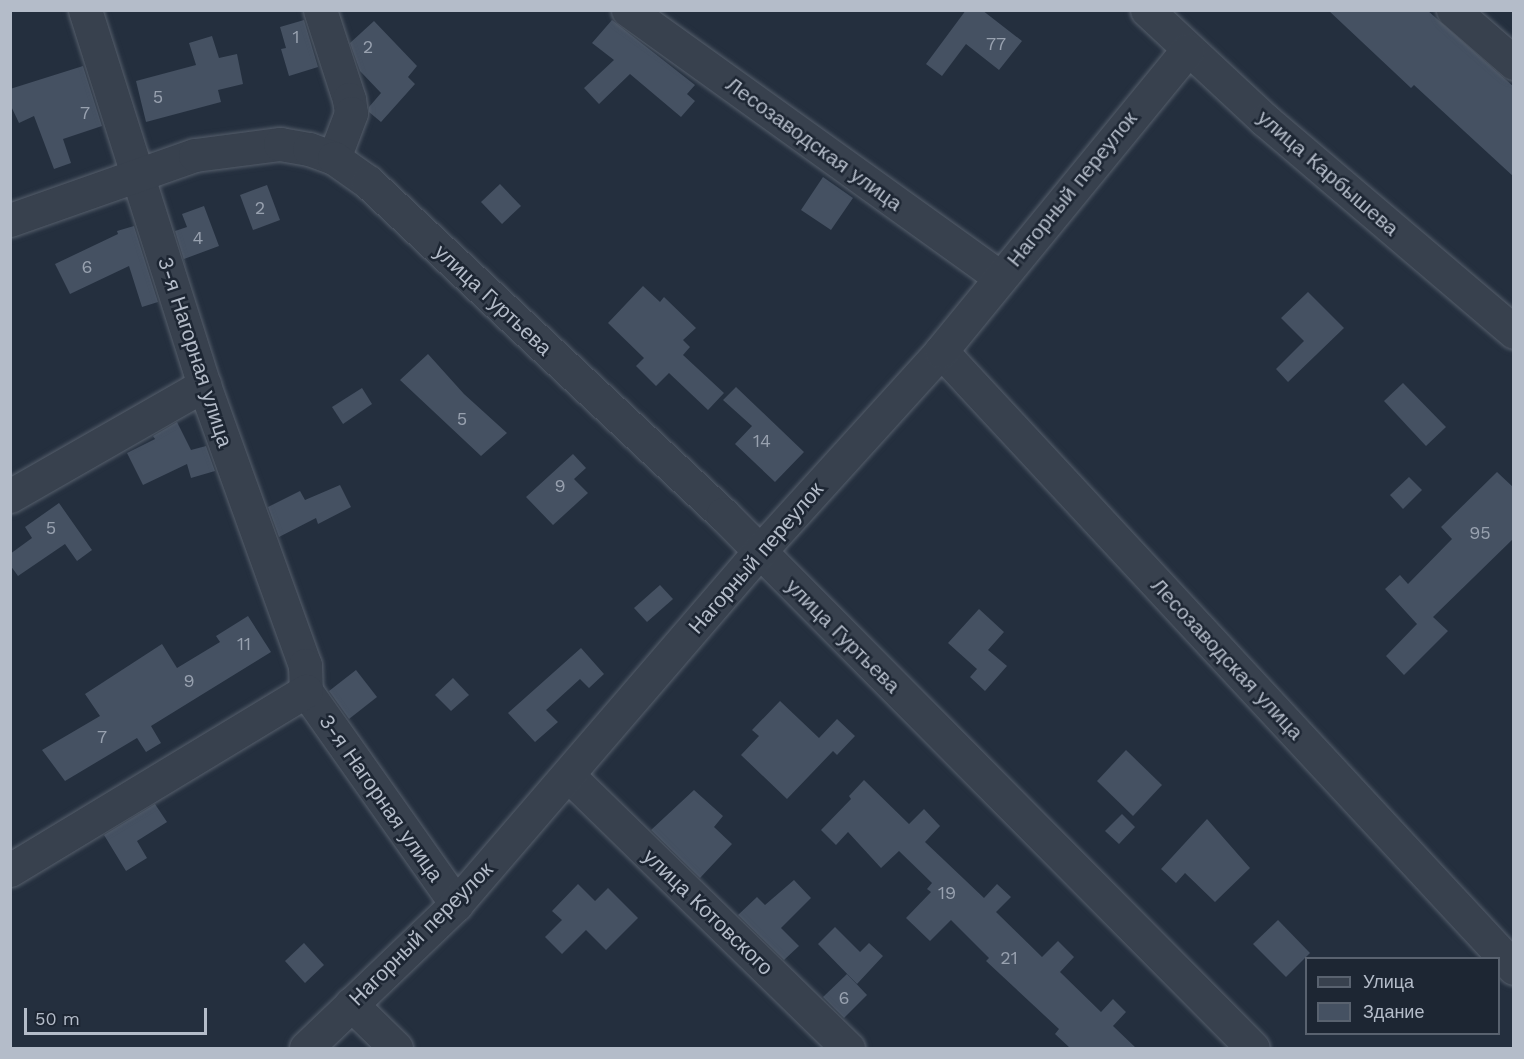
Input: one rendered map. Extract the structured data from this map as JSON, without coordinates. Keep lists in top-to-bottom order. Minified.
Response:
{"streets":{"street":["Лесозаводская улица","улица Карбышева","Нагорный переулок","улица Гуртьева","3-я Нагорная улица","улица Котовского"]},"crossings":[["Лесозаводская улица","Нагорный переулок"],["улица Карбышева","Нагорный переулок"],["Нагорный переулок","улица Гуртьева"],["Нагорный переулок","3-я Нагорная улица"],["Нагорный переулок","улица Котовского"]],"house_numbers":["1","77","2","5","7","2","4","6","5","14","9","5","95","11","9","7","19","21","6"],"legend":["Улица","Здание"],"scale_bar":"50 m"}
